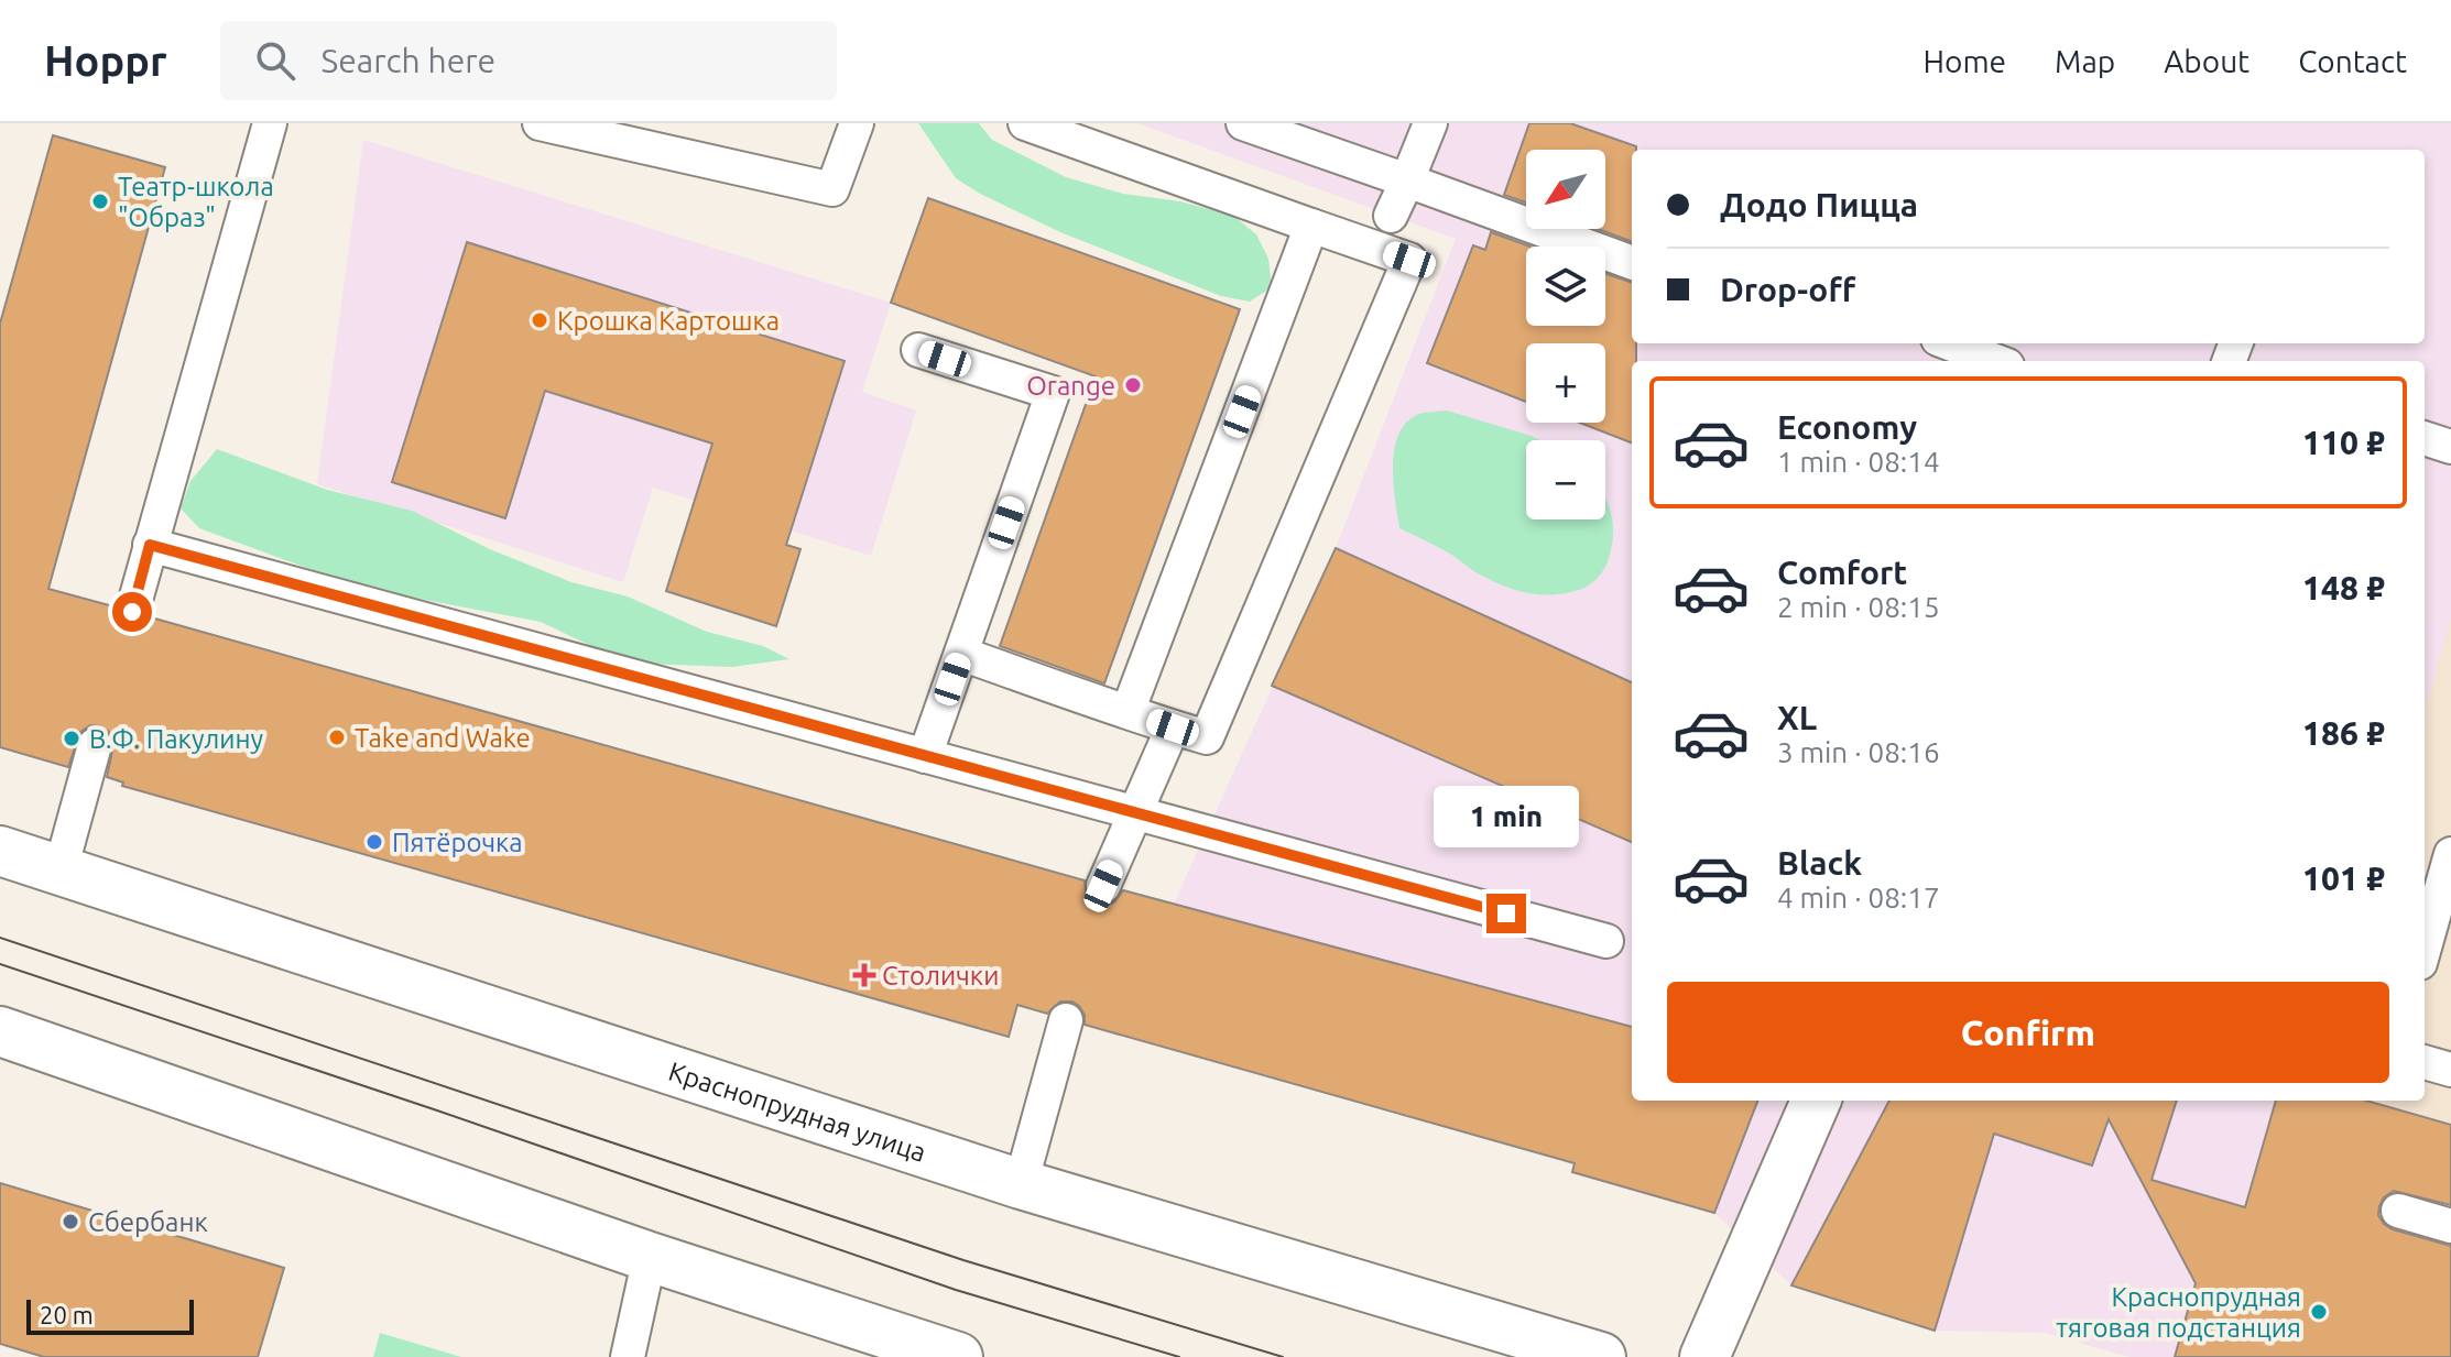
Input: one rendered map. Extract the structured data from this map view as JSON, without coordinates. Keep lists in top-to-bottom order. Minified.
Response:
{"streets":{"main road":["Краснопрудная улица"]},"places":{"other":["Театр-школа \"Образ\"","Крошка Картошка","Orange","Take and Wake","В.Ф. Пакулину","Пятёрочка","Сбербанк","Краснопрудная тяговая подстанция"],"health":["Столички"]},"scale_bar":"20 m","north":"bottom left","page":{"header":"Hoppr","search":"Search here","nav":["Home","Map","About","Contact"],"map_buttons":["+","−"],"banner":["Додо Пицца","Drop-off"],"list":[{"name":"Economy","note":"1 min · 08:14","value":"110 ₽"},{"name":"Comfort","note":"2 min · 08:15","value":"148 ₽"},{"name":"XL","note":"3 min · 08:16","value":"186 ₽"},{"name":"Black","note":"4 min · 08:17","value":"101 ₽"}],"bubble":"1 min","buttons":"Confirm","scale":"20 m"}}
